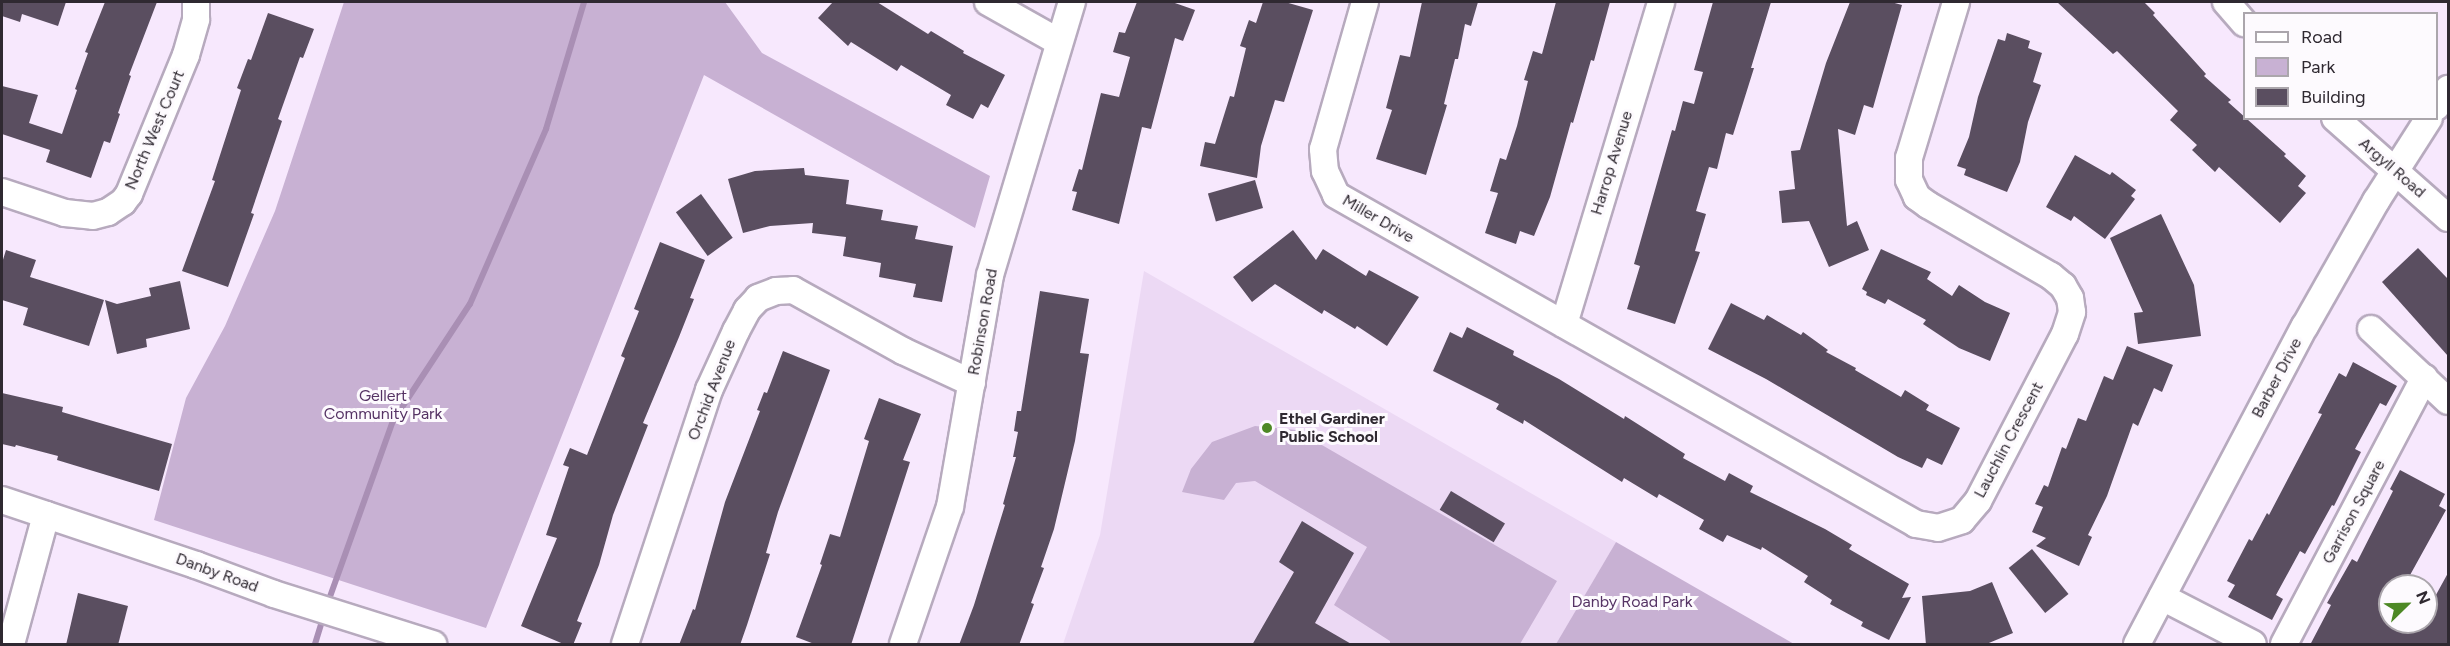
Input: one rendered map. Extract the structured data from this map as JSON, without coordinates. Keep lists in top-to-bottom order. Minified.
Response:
{"streets":{"street":["North West Court","Harrop Avenue","Argyll Road","Miller Drive","Robinson Road","Barber Drive","Orchid Avenue","Lauchlin Crescent","Garrison Square","Danby Road"]},"crossings":[["Harrop Avenue","Miller Drive"],["Harrop Avenue","Lauchlin Crescent"],["Argyll Road","Barber Drive"],["Miller Drive","Lauchlin Crescent"],["Robinson Road","Orchid Avenue"]],"parks":["Gellert Community Park","Danby Road Park"],"places":["Ethel Gardiner Public School"],"legend":["Road","Park","Building"],"north":"top right"}
